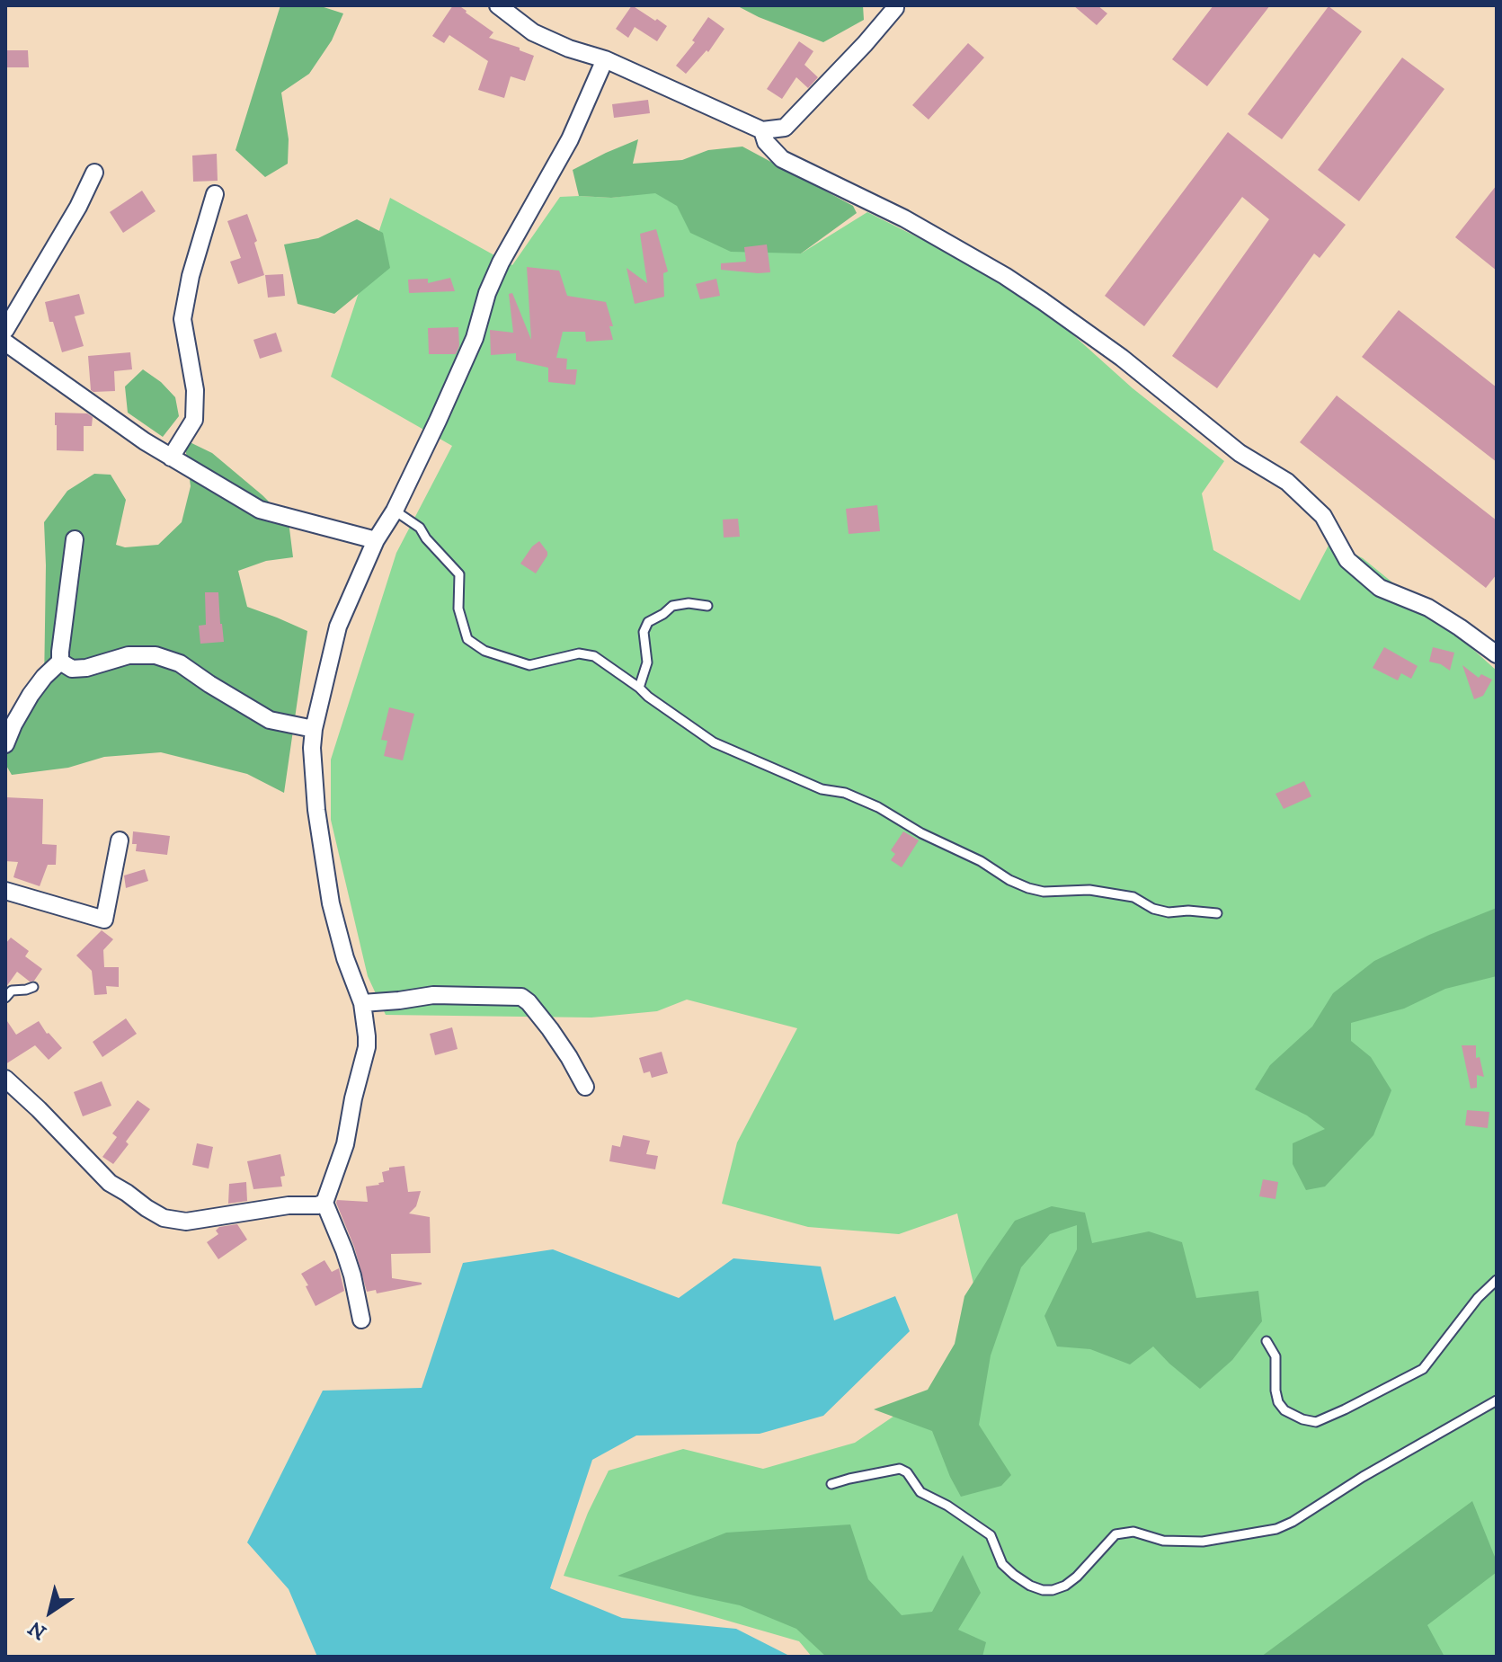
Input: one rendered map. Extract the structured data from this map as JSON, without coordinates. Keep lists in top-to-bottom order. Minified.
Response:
{"north":"bottom left"}
